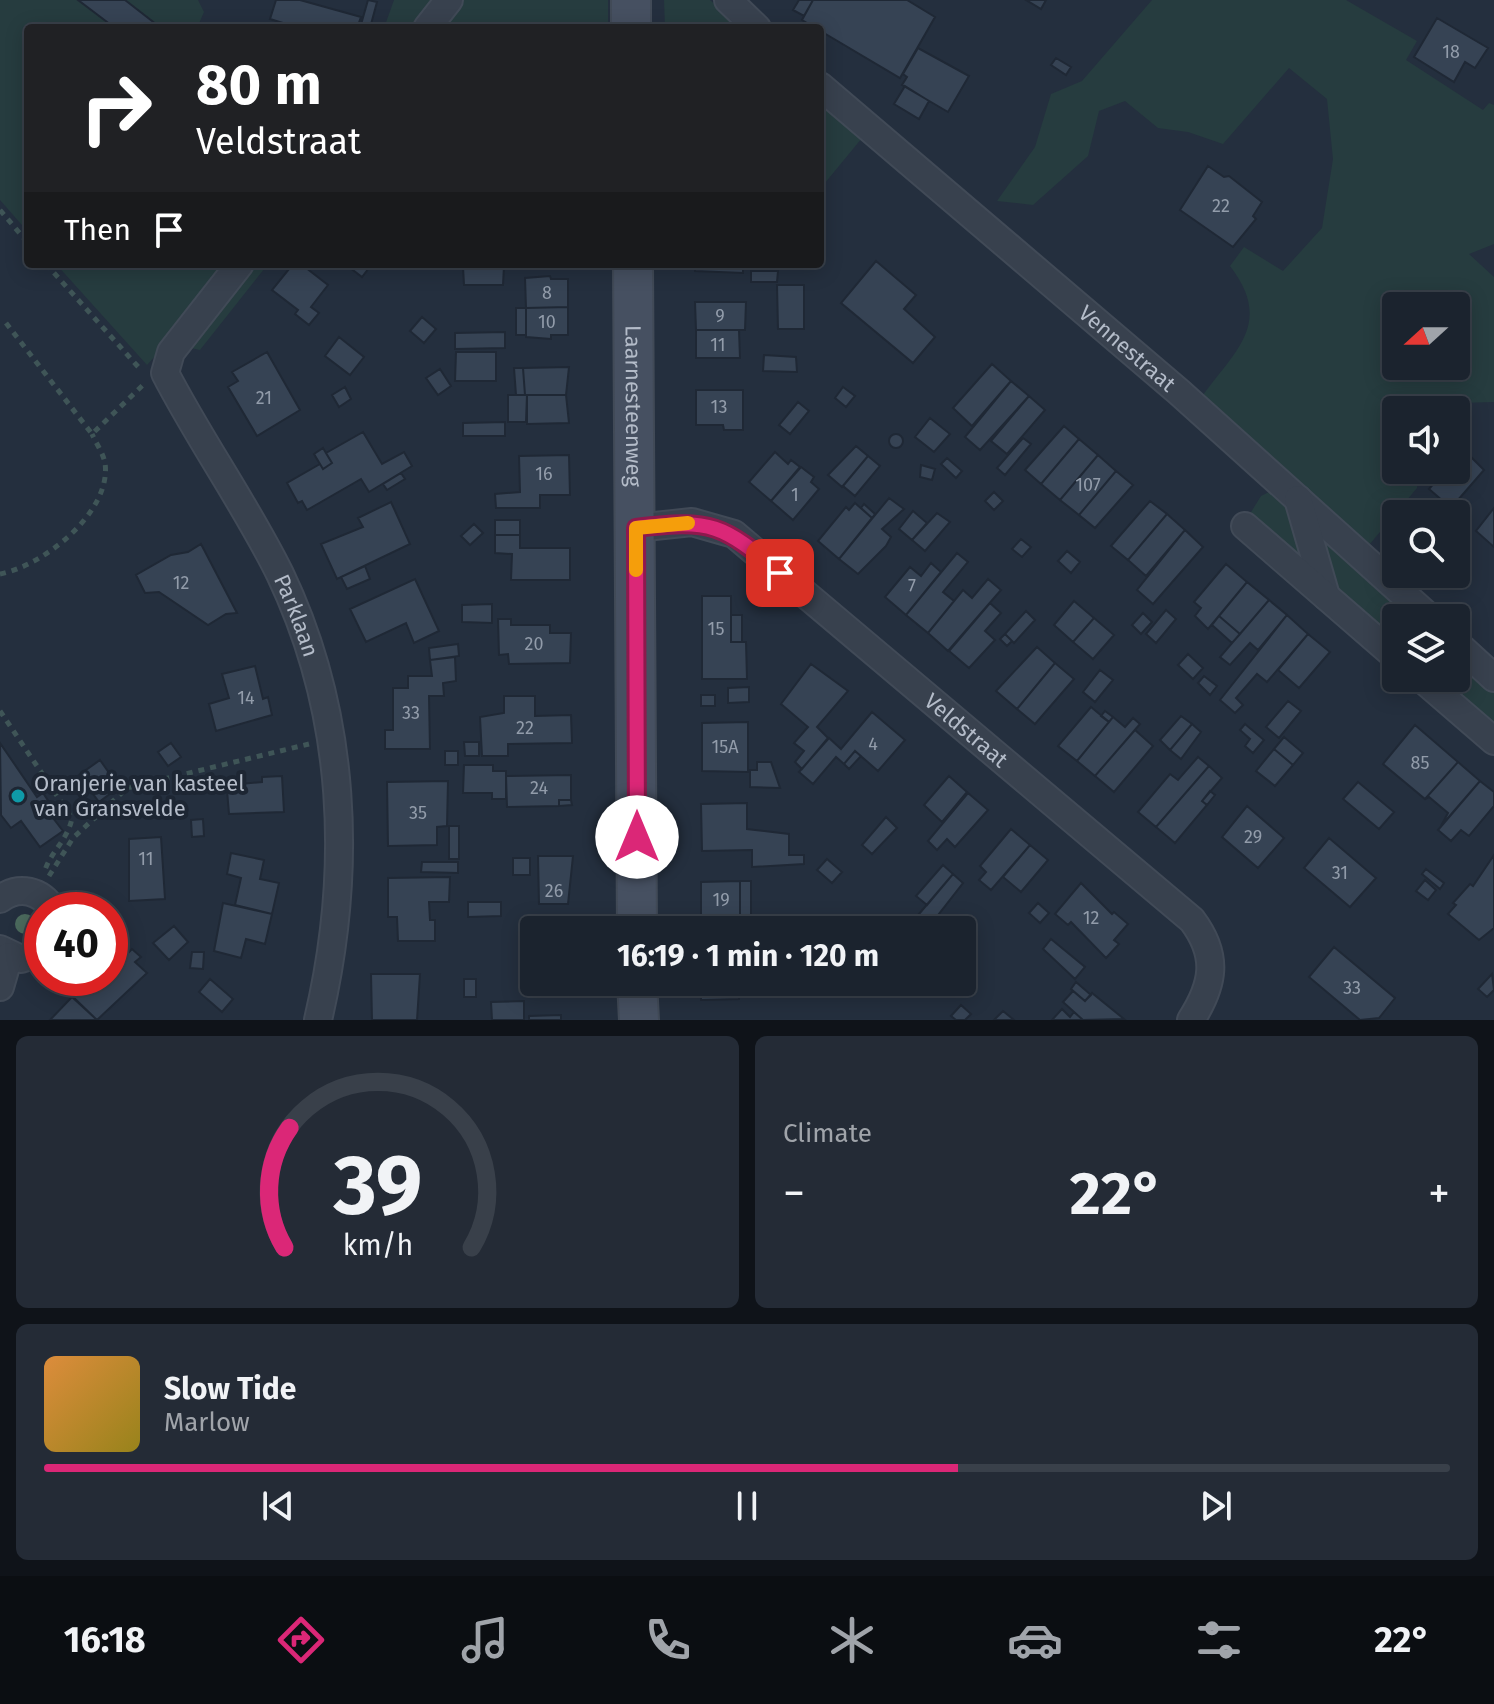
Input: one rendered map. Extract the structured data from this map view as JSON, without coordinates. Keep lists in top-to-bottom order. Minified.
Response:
{"streets":{"street":["Vennestraat","Laarnesteenweg","Parklaan","Veldstraat"]},"crossings":[["Laarnesteenweg","Veldstraat"]],"places":["Oranjerie van kasteel van Gransvelde"],"house_numbers":["18","22","8","9","10","11","21","13","16","107","1","12","7","15","20","14","33","22","4","15A","85","24","35","29","11","31","26","19","12","33"],"north":"left","page":{"turn":["80 m","Veldstraat"],"then":"Then","limit":"40","trip":"16:19 · 1 min · 120 m","tile":"Climate","heat":["−","22°","+"],"song":["Slow Tide","Marlow"],"tabs":["16:18","22°"],"gauge":["39","km/h"]}}
